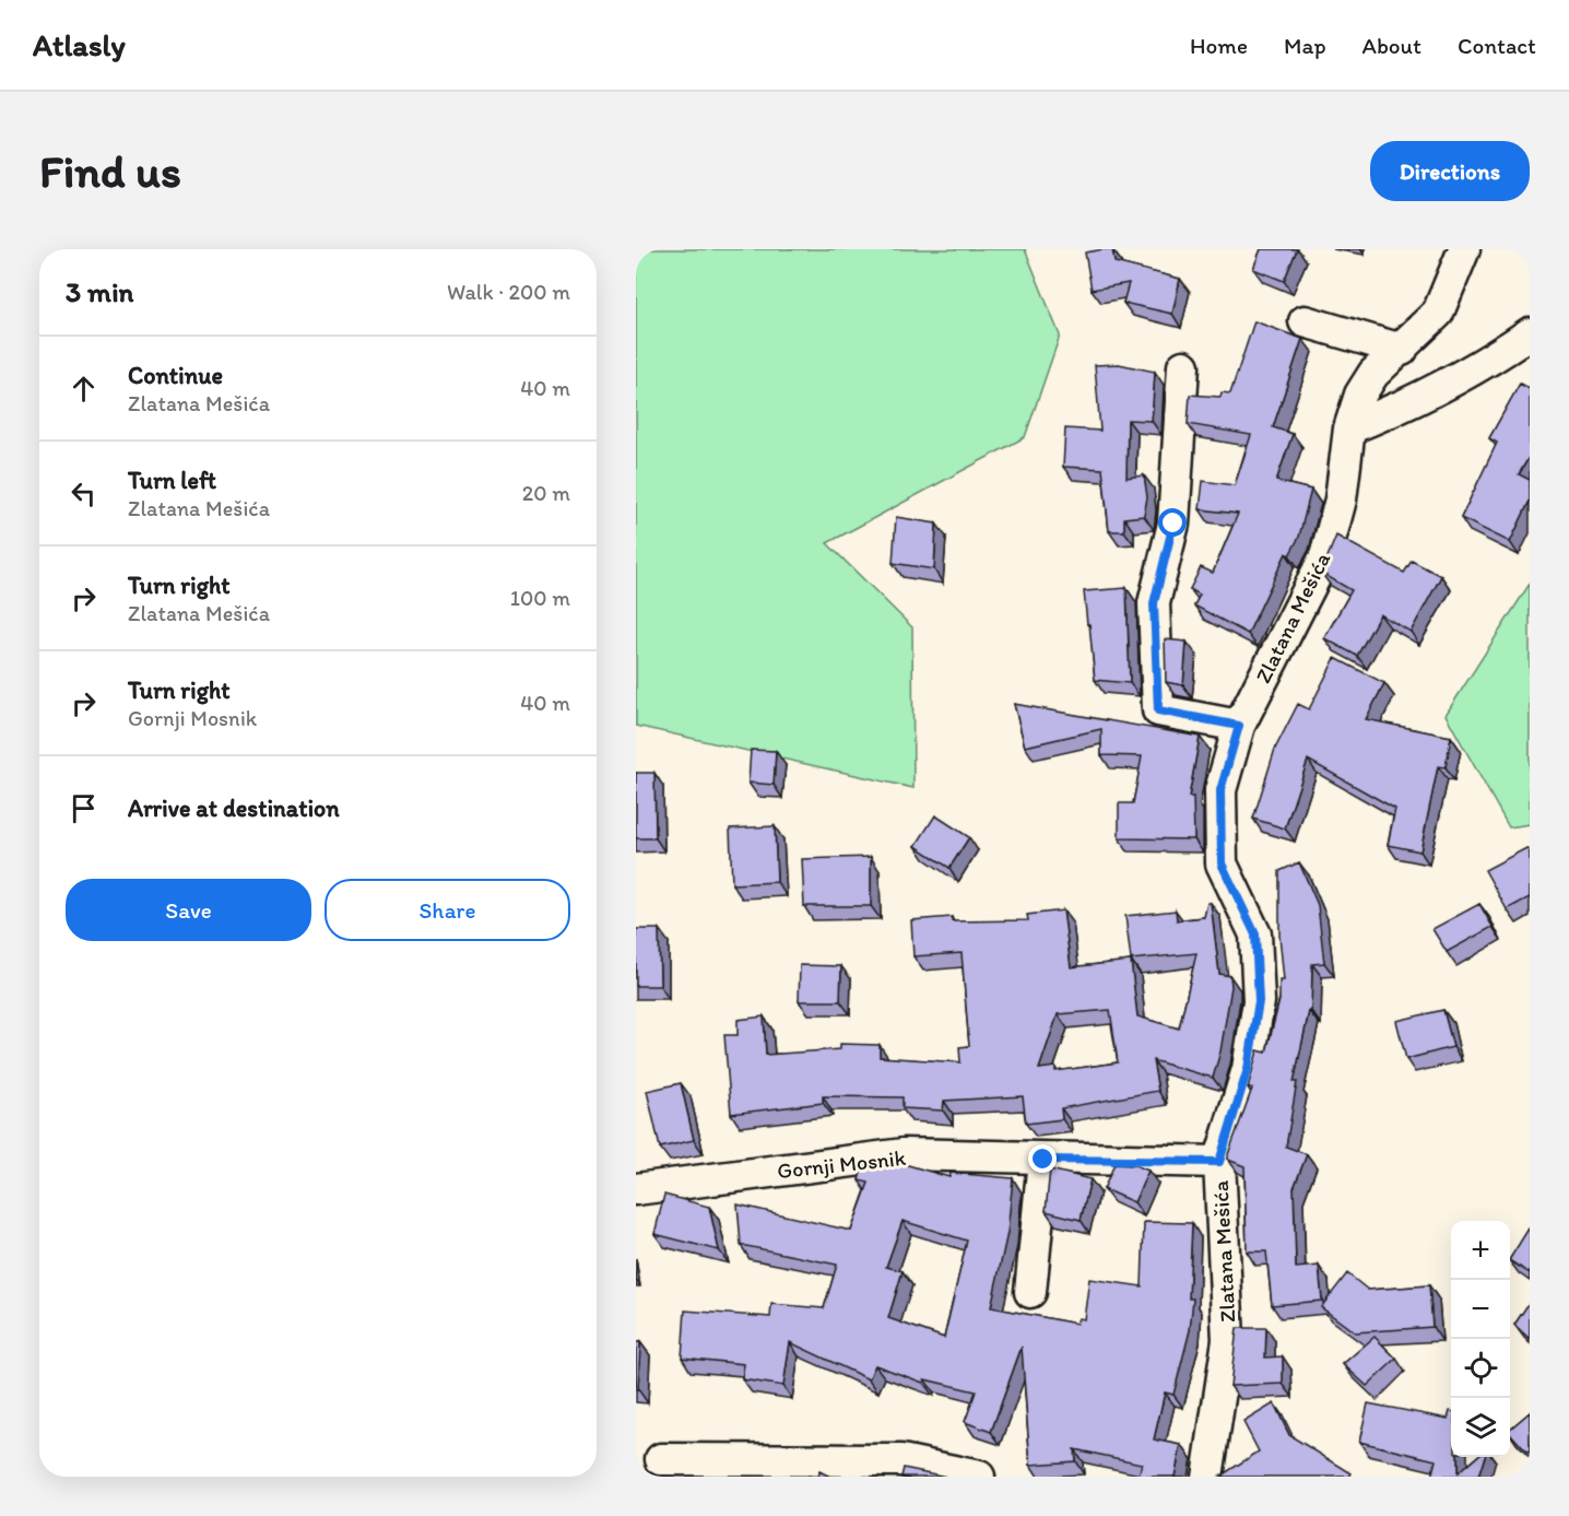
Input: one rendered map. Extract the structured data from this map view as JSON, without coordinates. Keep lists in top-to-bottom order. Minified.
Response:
{"streets":{"street":["Zlatana Mešića","Gornji Mosnik"]},"crossings":[["Zlatana Mešića","Gornji Mosnik"]],"page":{"header":"Atlasly","nav":["Home","Map","About","Contact"],"buttons":["Directions",["Save","Share"]],"title":"Find us","heading":["3 min","Walk · 200 m"],"list":[["Continue","Zlatana Mešića","40 m"],["Turn left","Zlatana Mešića","20 m"],["Turn right","Zlatana Mešića","100 m"],["Turn right","Gornji Mosnik","40 m"],"Arrive at destination"],"map_buttons":["+","−"]}}
